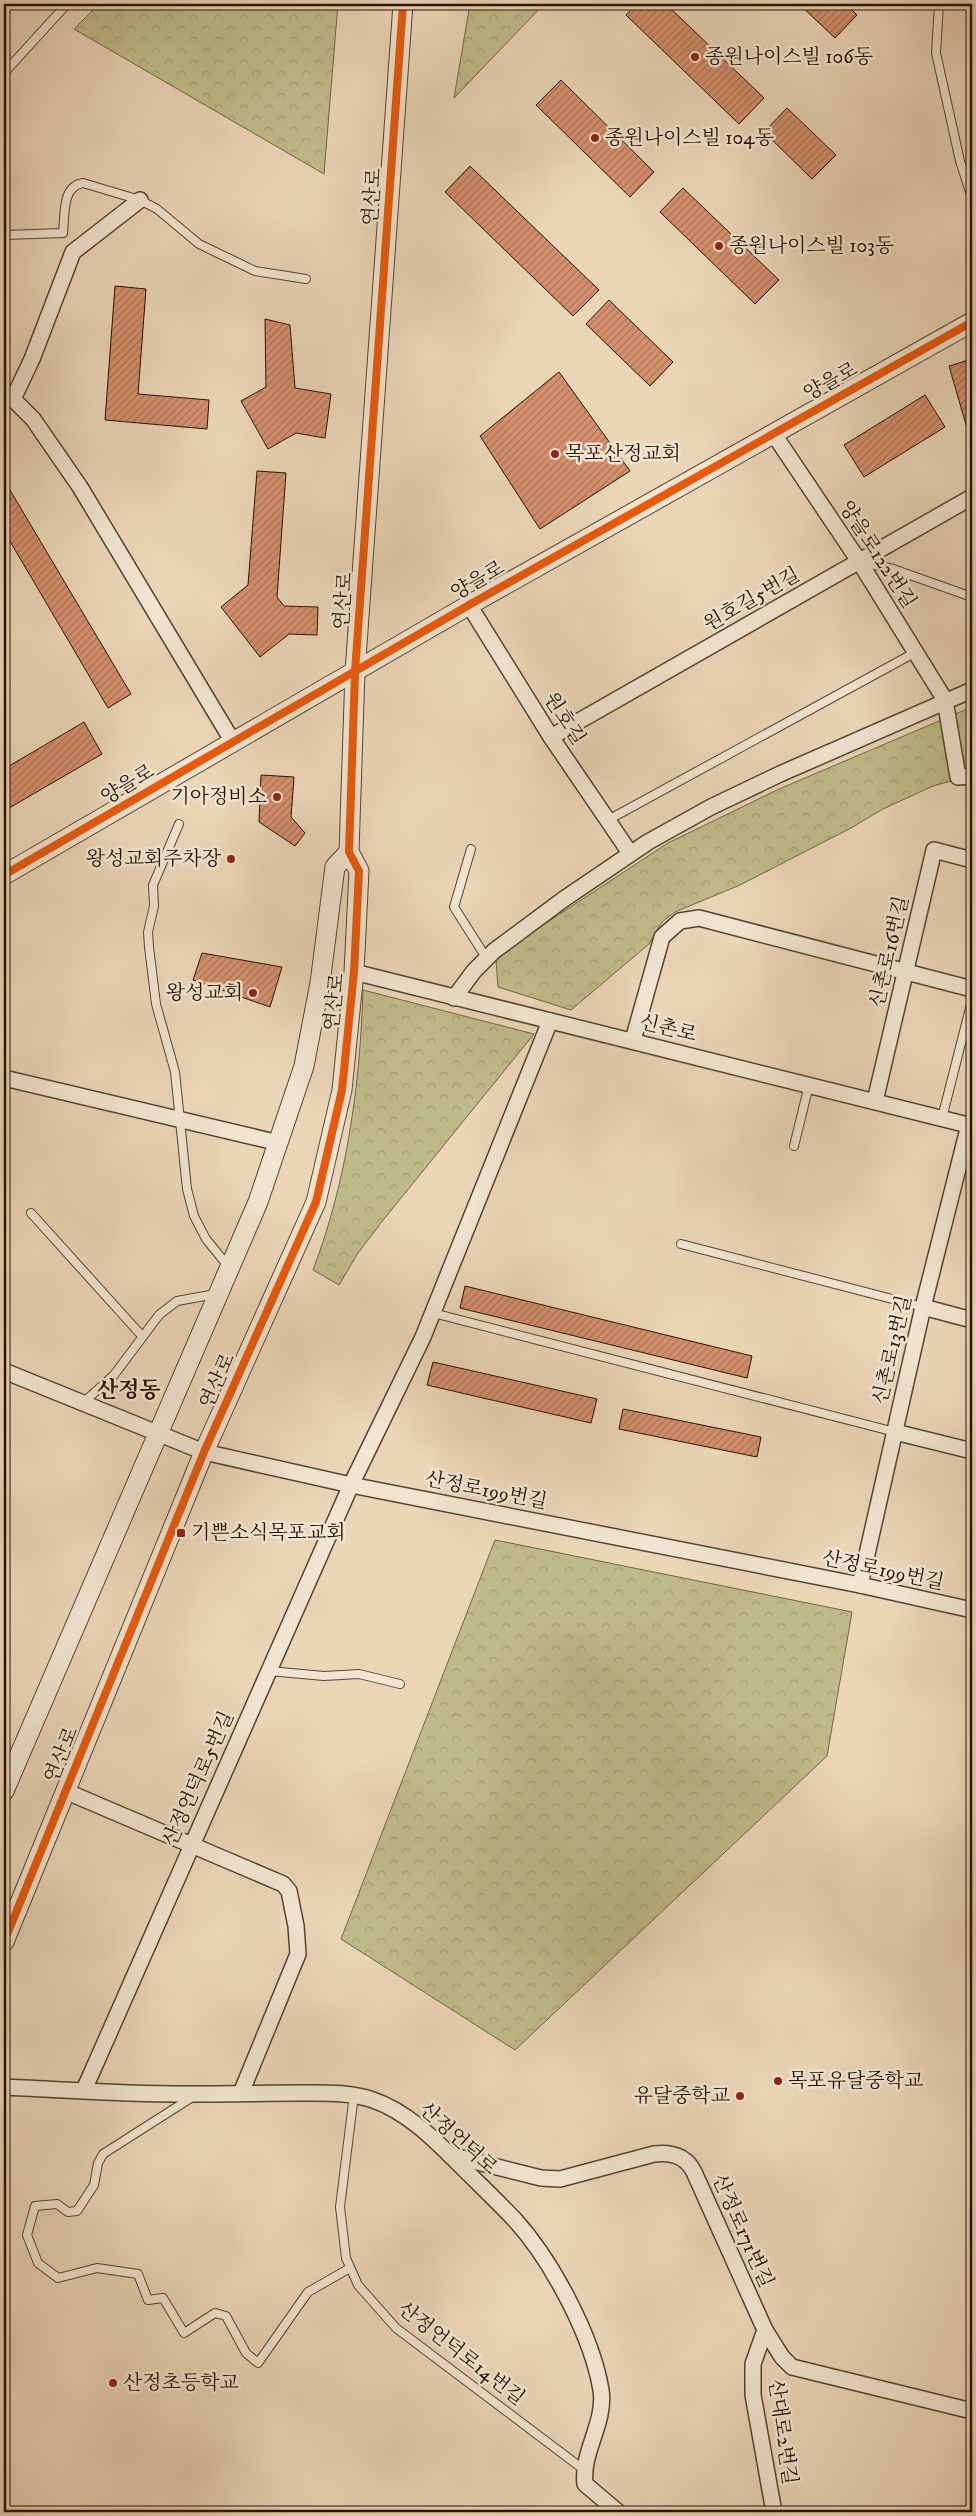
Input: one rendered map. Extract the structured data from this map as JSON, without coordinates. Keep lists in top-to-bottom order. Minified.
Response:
{"streets":{"street":["연산로","양을로","양을로122번길","원호길5번길","원호길","신촌로16번길","신촌로","신촌로13번길","산정로199번길","산정언덕로5번길","산정언덕로","산정로171번길","산대로2번길"],"lane":["산정언덕로14번길"]},"crossings":[["연산로","양을로"],["연산로","신촌로"],["연산로","산정로199번길"],["양을로","양을로122번길"],["양을로","원호길"],["양을로122번길","원호길5번길"],["원호길5번길","원호길"],["신촌로16번길","신촌로"],["신촌로","신촌로13번길"],["신촌로","산정언덕로5번길"],["신촌로13번길","산정로199번길"],["산정로199번길","산정언덕로5번길"],["산정언덕로5번길","산정언덕로"],["산정언덕로","산정로171번길"],["산정언덕로","산정언덕로14번길"],["산정로171번길","산대로2번길"]],"districts":["산정동"],"places":{"other":["종원나이스빌 106동","종원나이스빌 104동","종원나이스빌 103동","목포산정교회","기아정비소","왕성교회주차장","왕성교회","목포유달중학교","유달중학교","산정초등학교"],"transit":["기쁜소식목포교회"]}}
